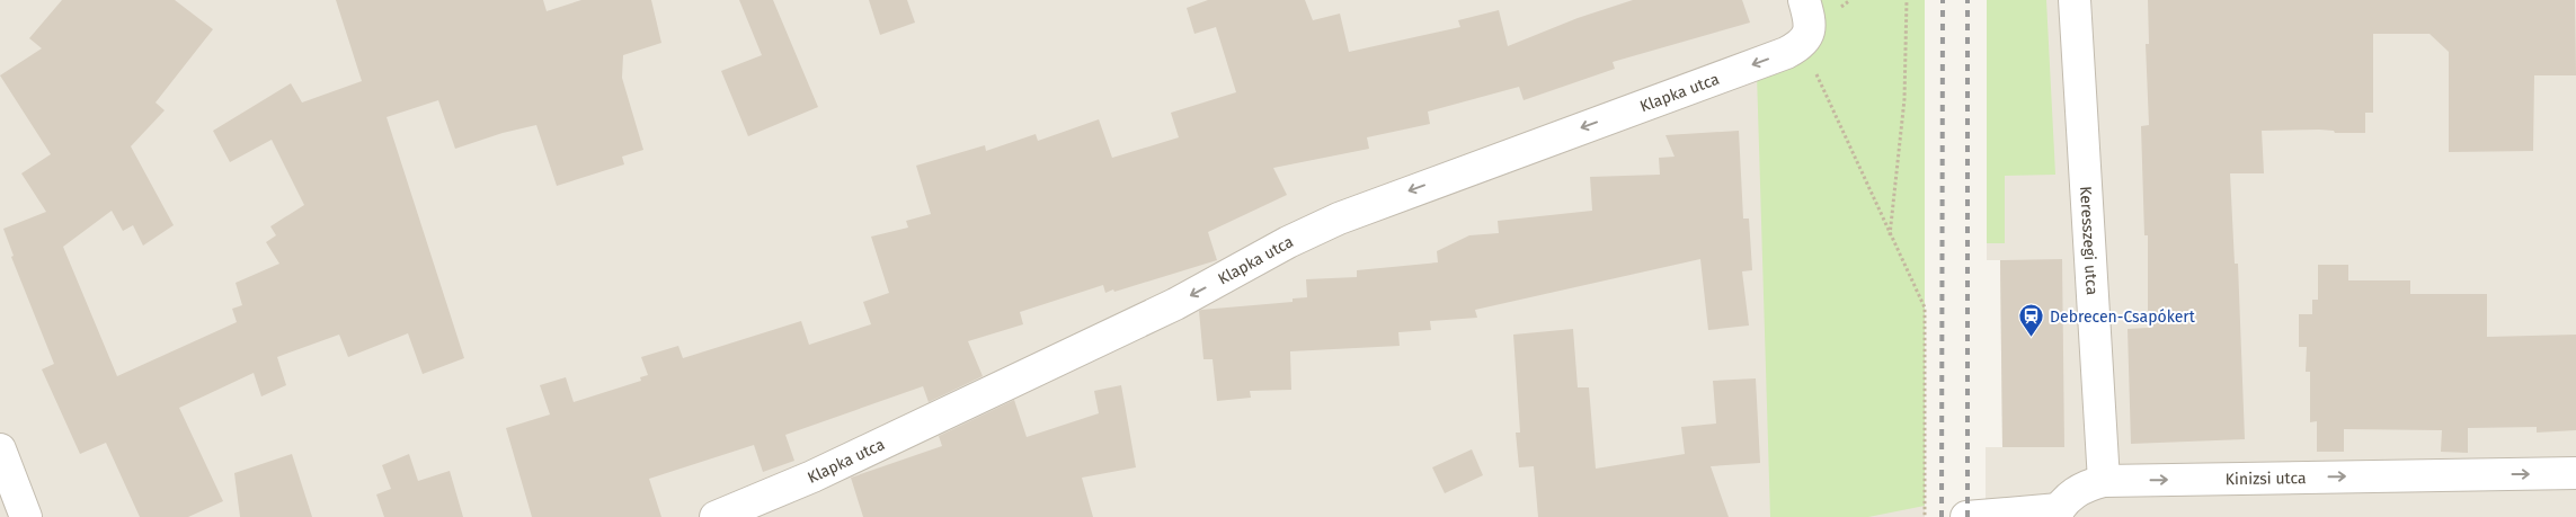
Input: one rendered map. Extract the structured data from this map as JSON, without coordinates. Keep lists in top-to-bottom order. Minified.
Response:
{"streets":{"street":["Klapka utca","Keresszegi utca","Kinizsi utca"]},"crossings":[["Keresszegi utca","Kinizsi utca"]],"one_way":["Klapka utca","Kinizsi utca"],"places":{"station":["Debrecen-Csapókert"]}}
